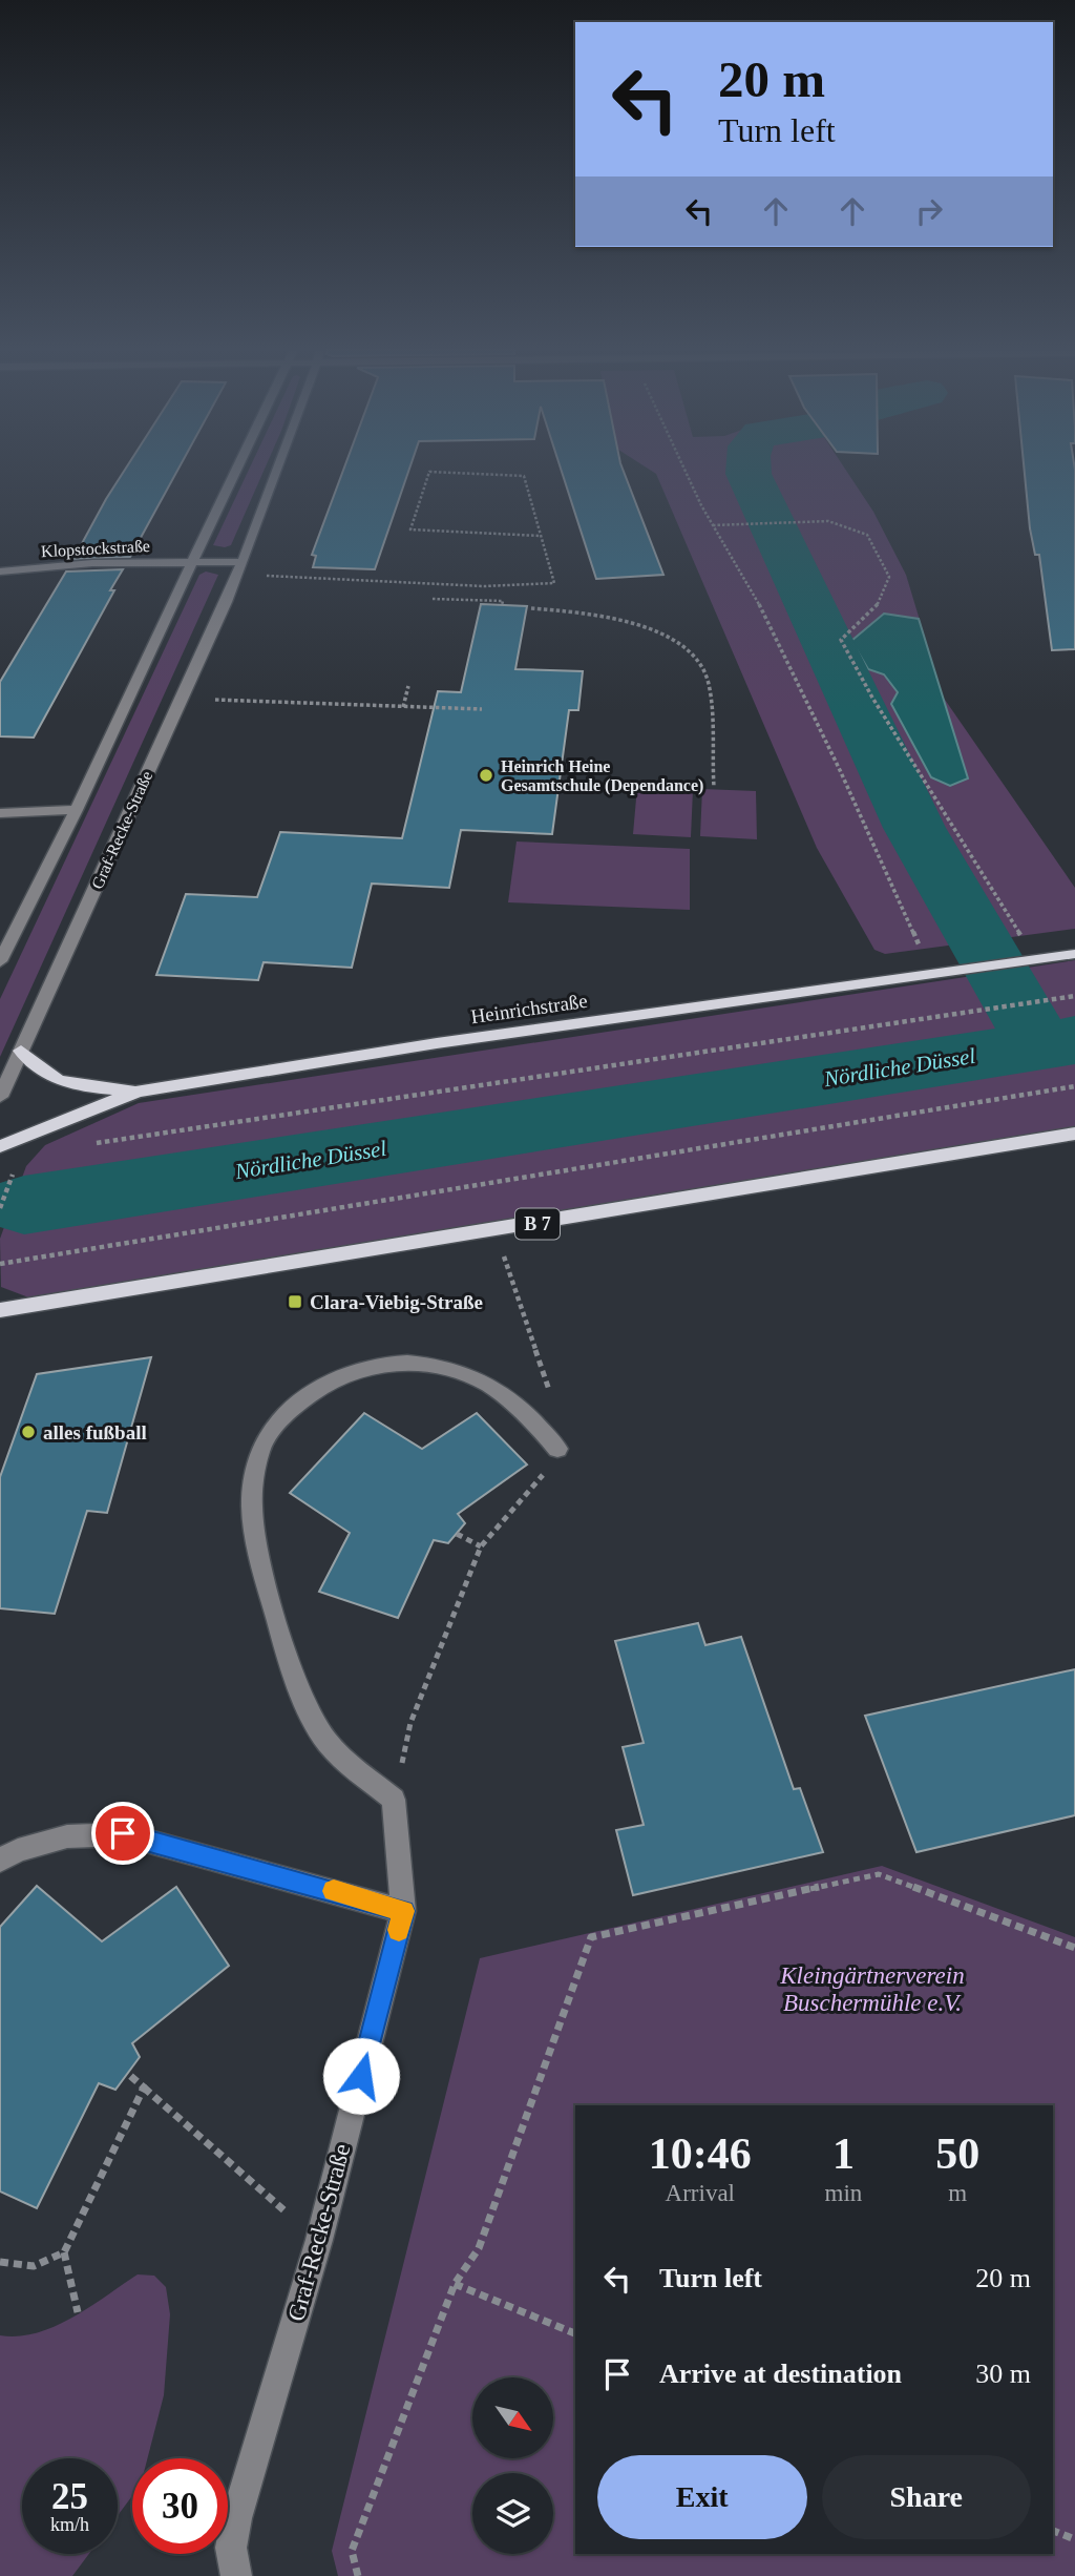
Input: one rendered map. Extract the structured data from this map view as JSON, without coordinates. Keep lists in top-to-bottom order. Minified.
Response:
{"streets":{"main road":["Heinrichstraße","B 7"],"street":["Klopstockstraße","Graf-Recke-Straße"]},"water":["Nördliche Düssel"],"parks":["Kleingärtnerverein Buschermühle e.V."],"places":{"other":["Heinrich Heine Gesamtschule (Dependance)","alles fußball"],"transit":["Clara-Viebig-Straße"]},"north":"bottom right","page":{"turn":["20 m","Turn left"],"eta":["10:46","Arrival","1","min","50","m"],"list":[{"name":"Turn left","value":"20 m"},{"name":"Arrive at destination","value":"30 m"}],"buttons":["Exit","Share"],"speed":"25 km/h","limit":"30"}}
